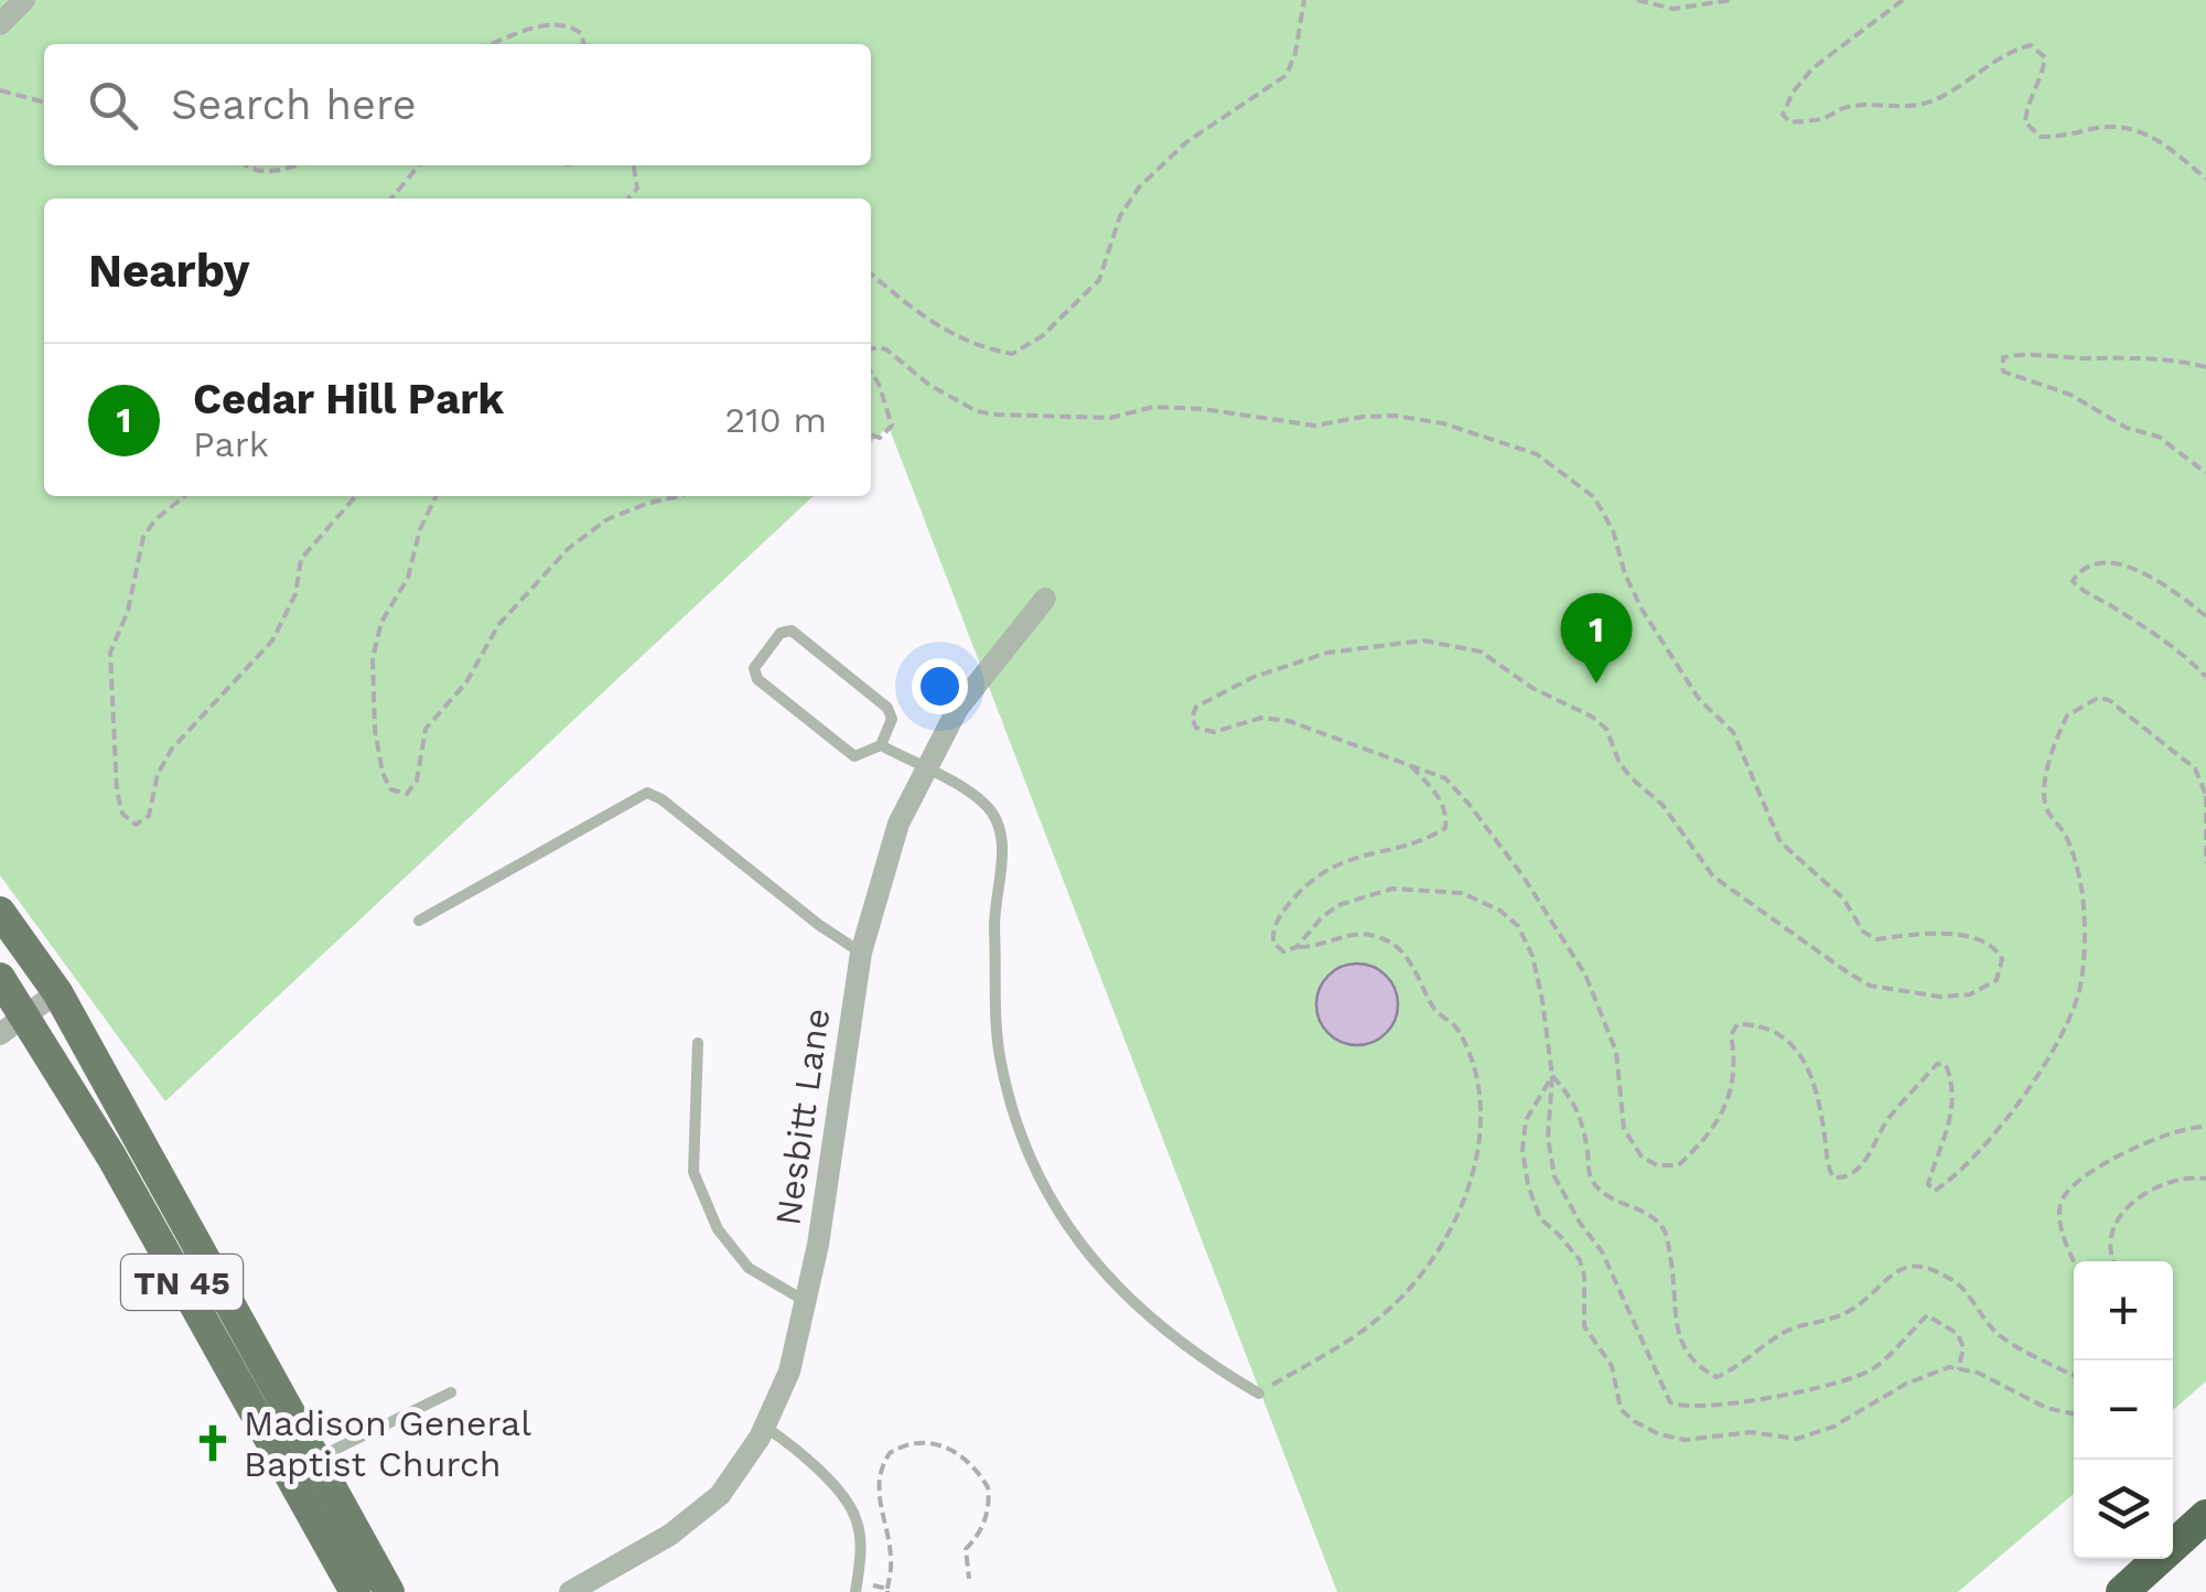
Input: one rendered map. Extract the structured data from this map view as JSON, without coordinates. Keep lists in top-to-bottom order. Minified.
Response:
{"streets":{"main road":["TN 45"],"street":["Nesbitt Lane"]},"places":{"church":["Madison General Baptist Church"]},"page":{"search":"Search here","heading":"Nearby","list":[{"mark":"1","name":"Cedar Hill Park","note":"Park","value":"210 m"}],"pins":"1","map_buttons":["+","−"]}}
